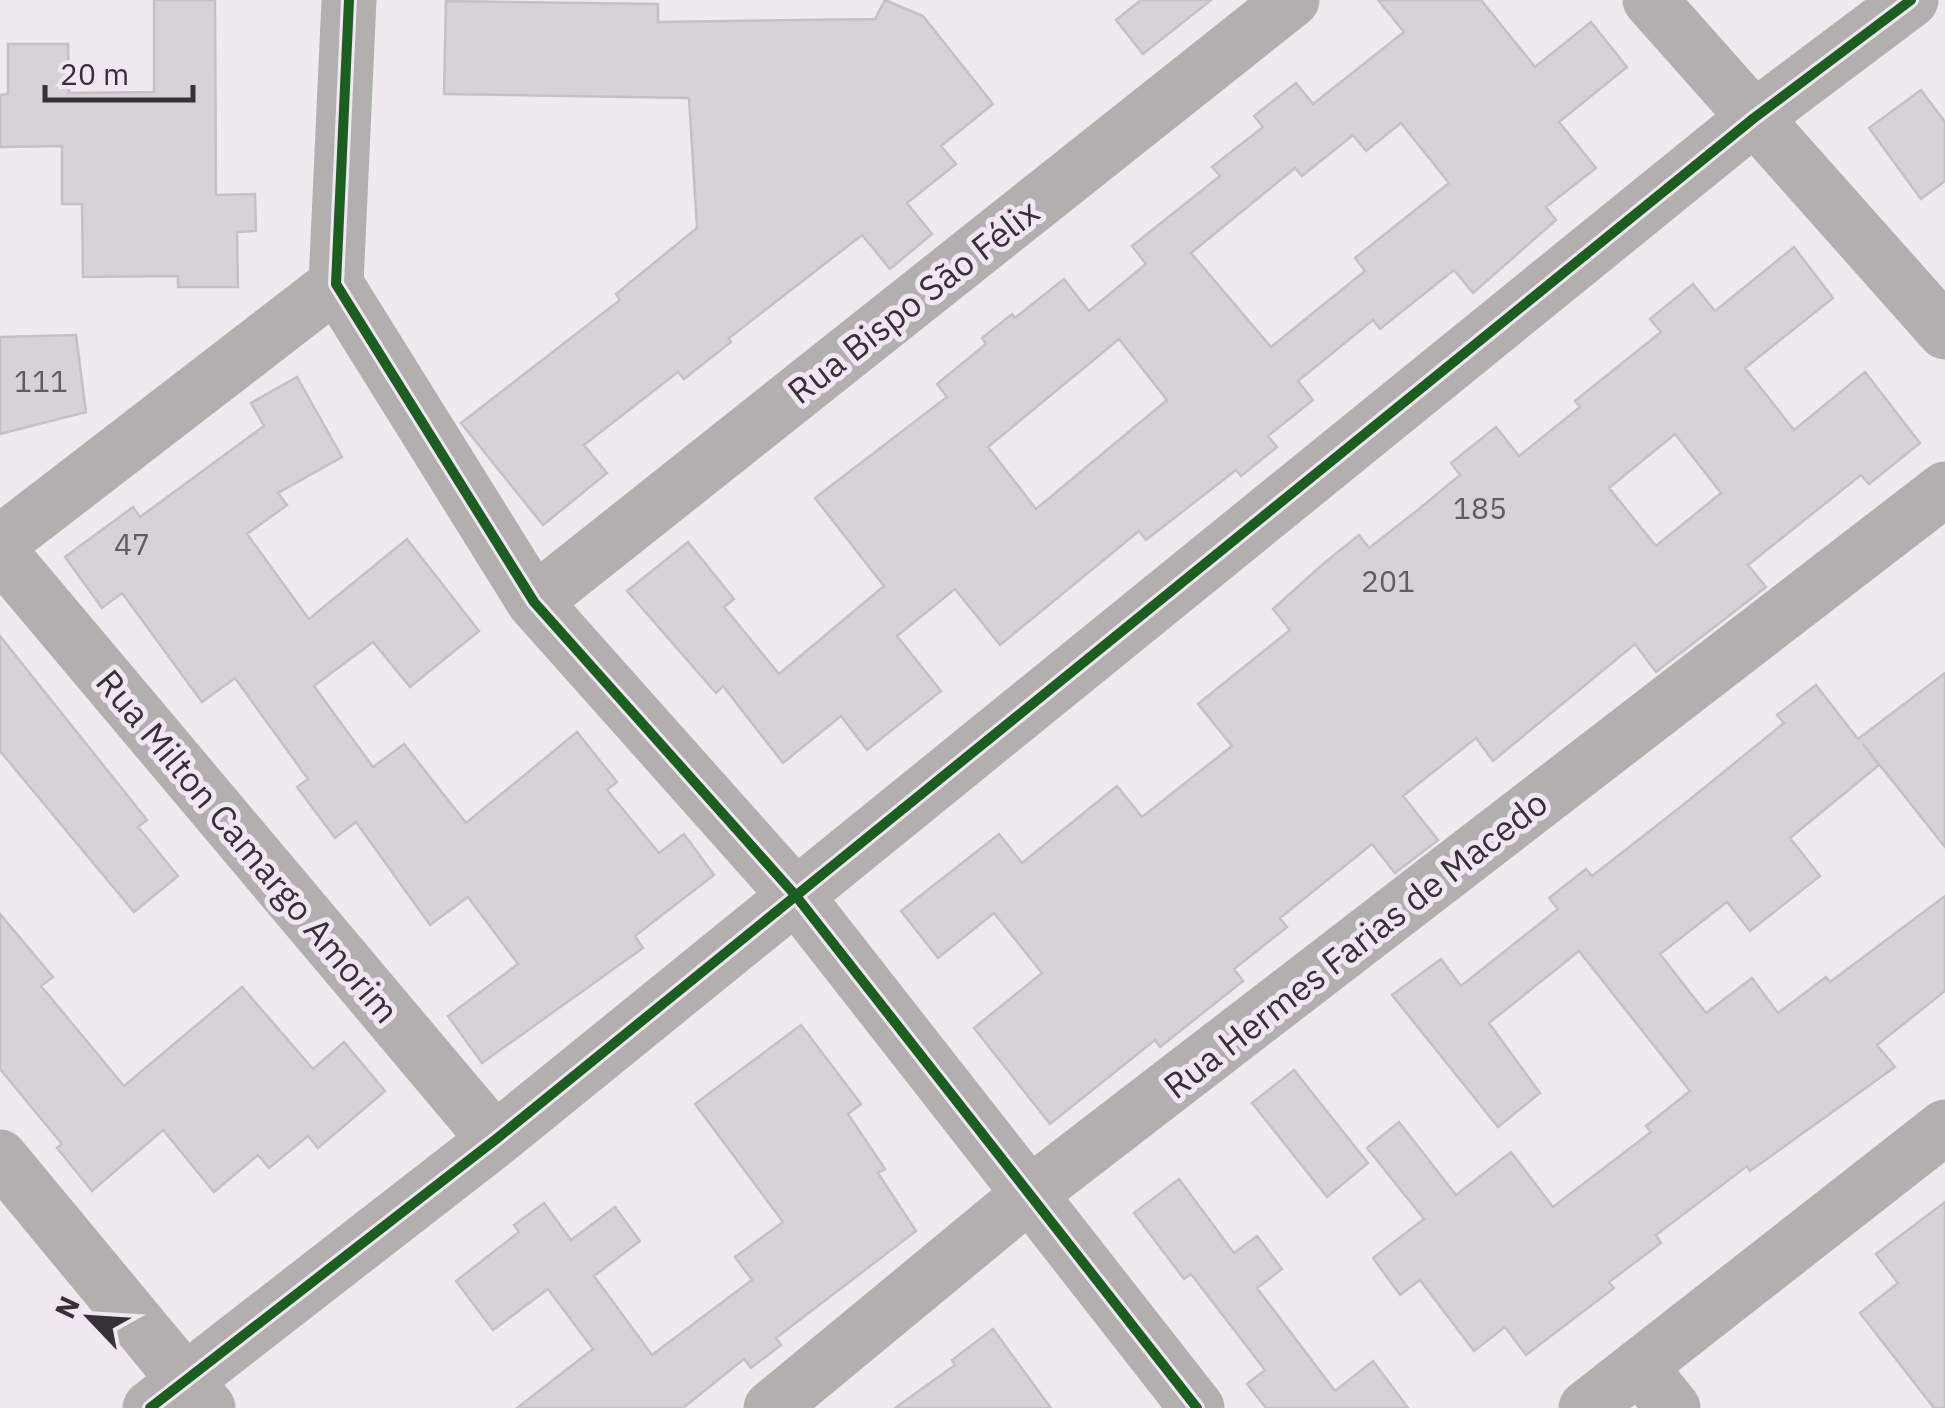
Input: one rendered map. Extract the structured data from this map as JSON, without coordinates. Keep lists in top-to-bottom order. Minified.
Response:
{"streets":{"street":["Rua Bispo São Félix","Rua Milton Camargo Amorim","Rua Hermes Farias de Macedo"]},"house_numbers":["111","185","47","201"],"scale_bar":"20 m","north":"top left"}
